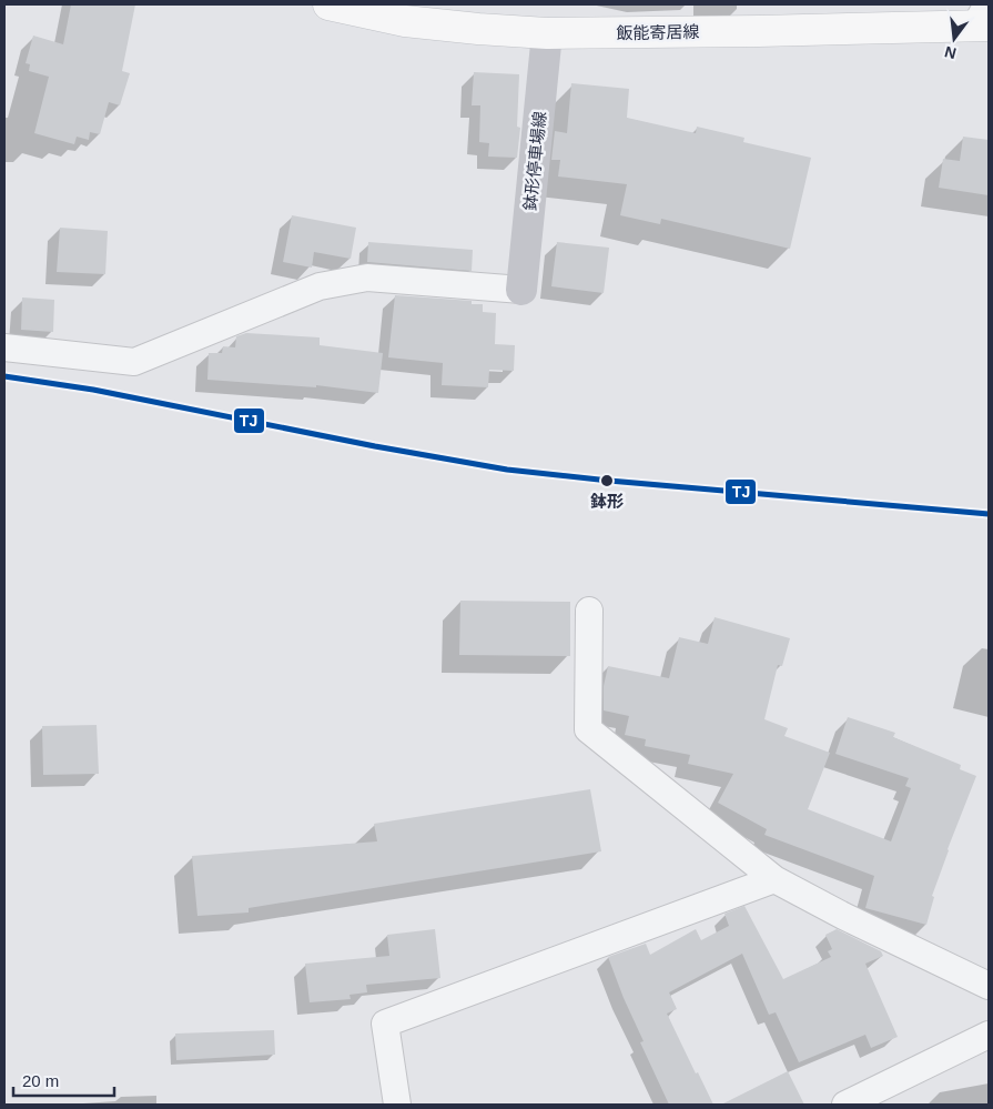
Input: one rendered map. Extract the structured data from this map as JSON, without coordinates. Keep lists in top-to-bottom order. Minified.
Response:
{"streets":{"main road":["飯能寄居線","鉢形停車場線"]},"crossings":[["飯能寄居線","鉢形停車場線"]],"places":["鉢形"],"lines":["transit line TJ"],"scale_bar":"20 m","north":"bottom"}
